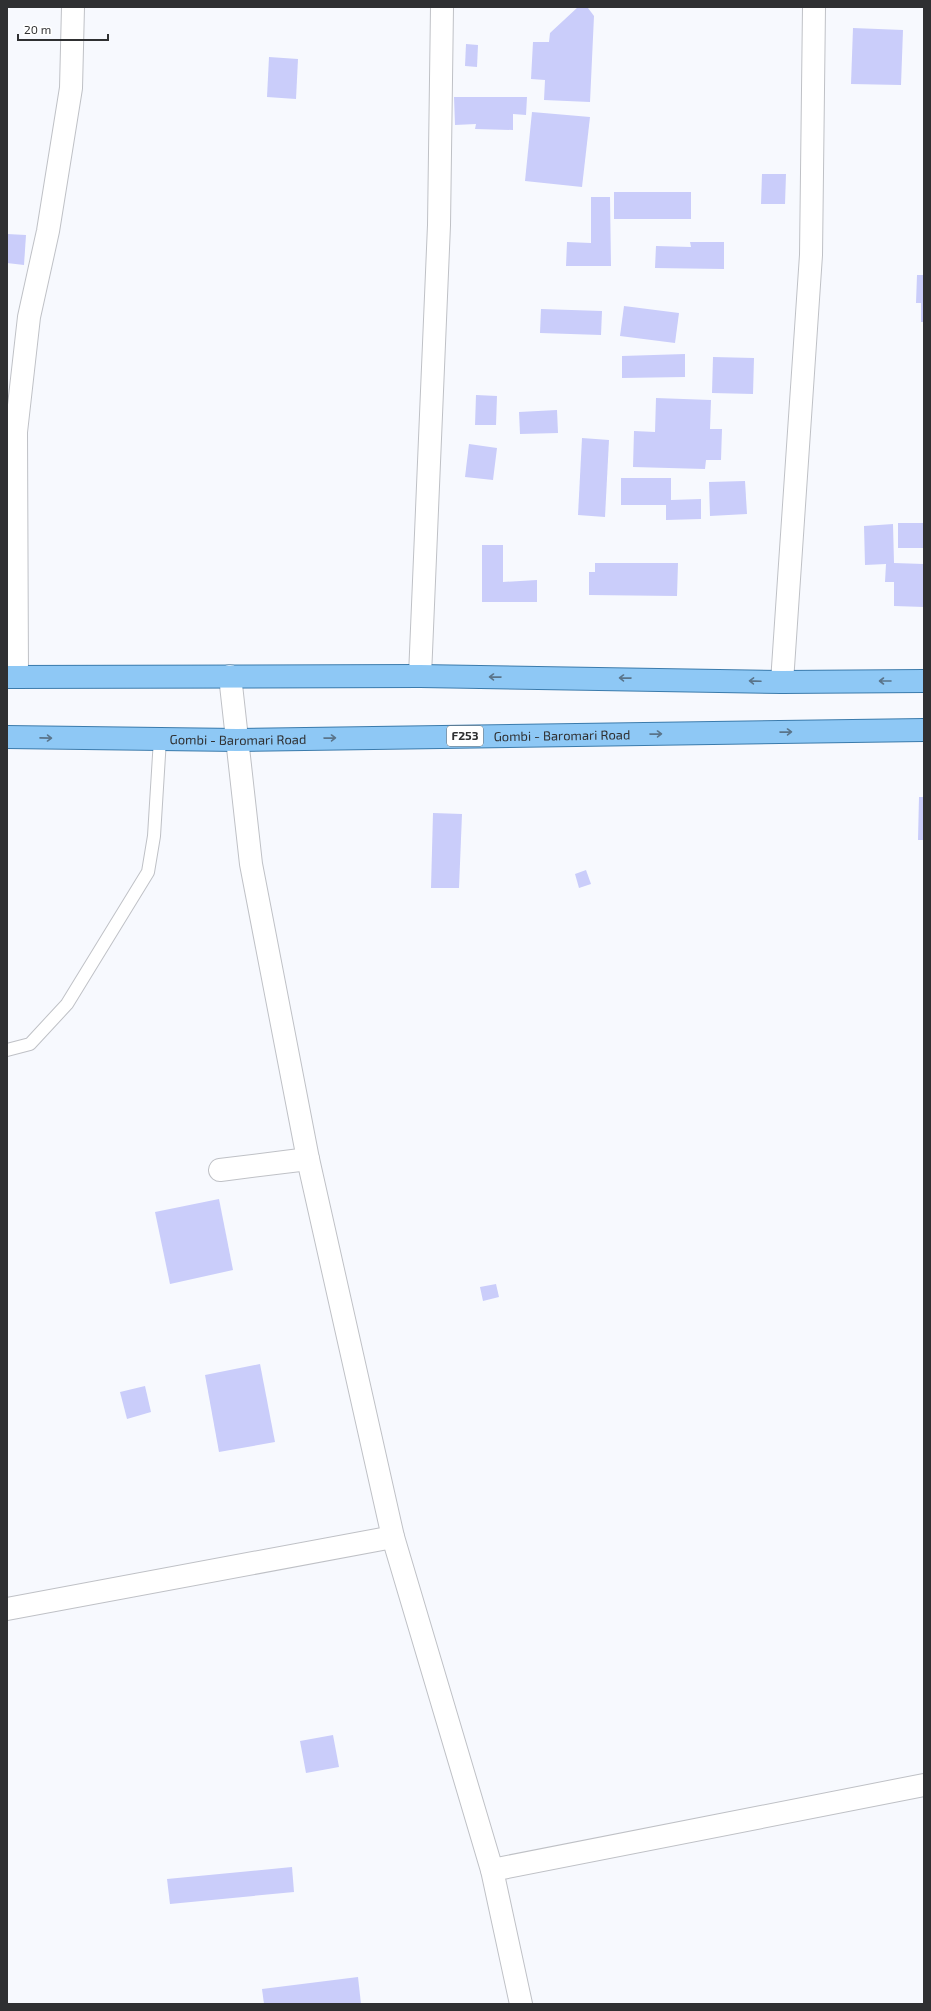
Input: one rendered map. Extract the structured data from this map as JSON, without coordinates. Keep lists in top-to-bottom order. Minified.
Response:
{"streets":{"main road":["Gombi - Baromari Road","F253"]},"scale_bar":"20 m"}
